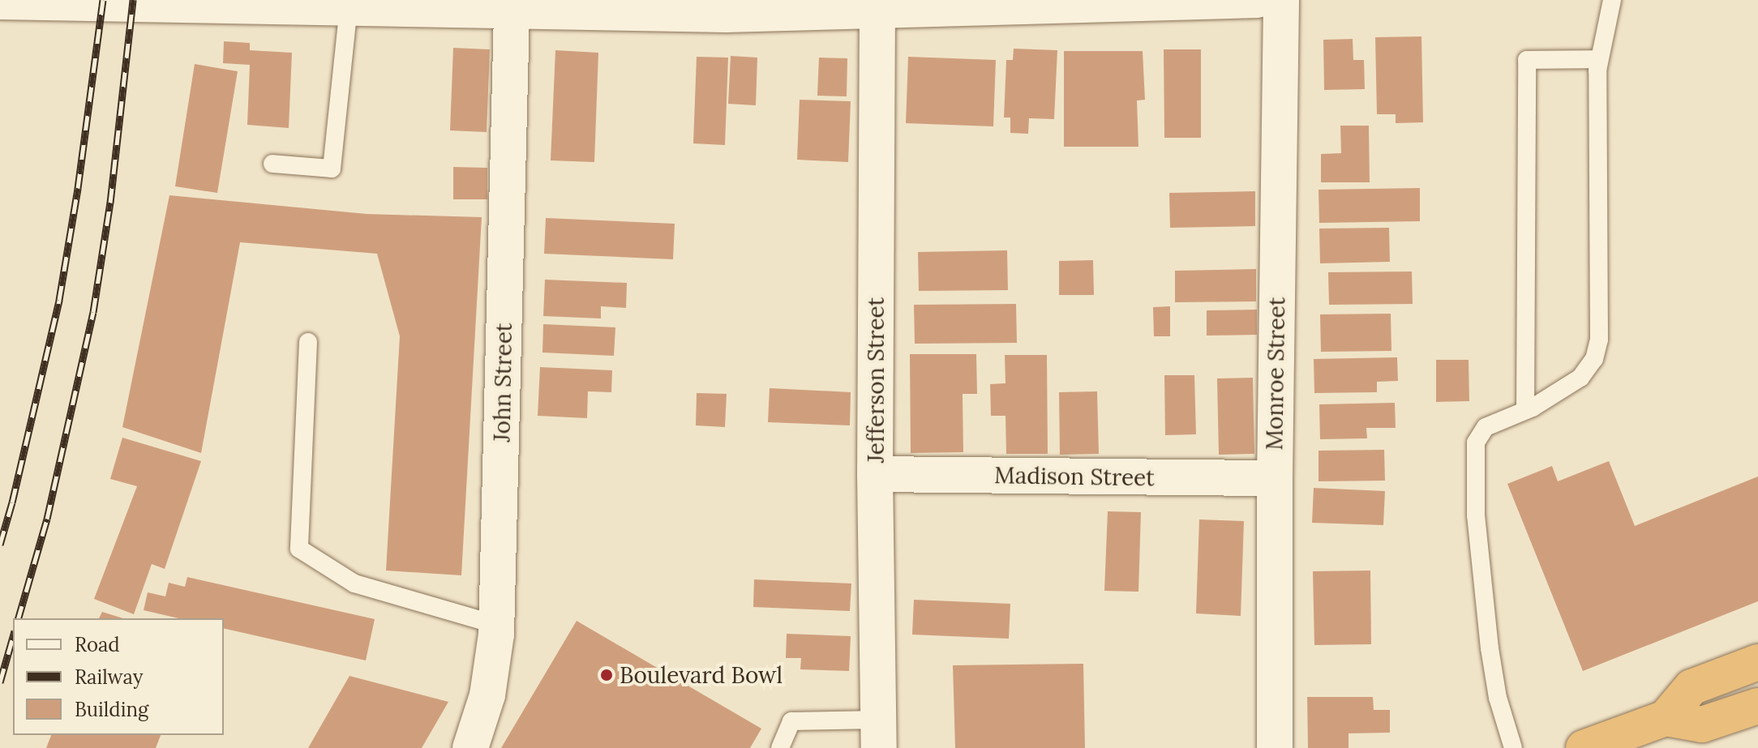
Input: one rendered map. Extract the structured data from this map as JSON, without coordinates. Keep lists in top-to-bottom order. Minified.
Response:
{"streets":{"street":["Monroe Street","Jefferson Street","John Street","Madison Street"]},"crossings":[["Monroe Street","Madison Street"],["Jefferson Street","Madison Street"]],"places":["Boulevard Bowl"],"legend":["Road","Railway","Building"]}
